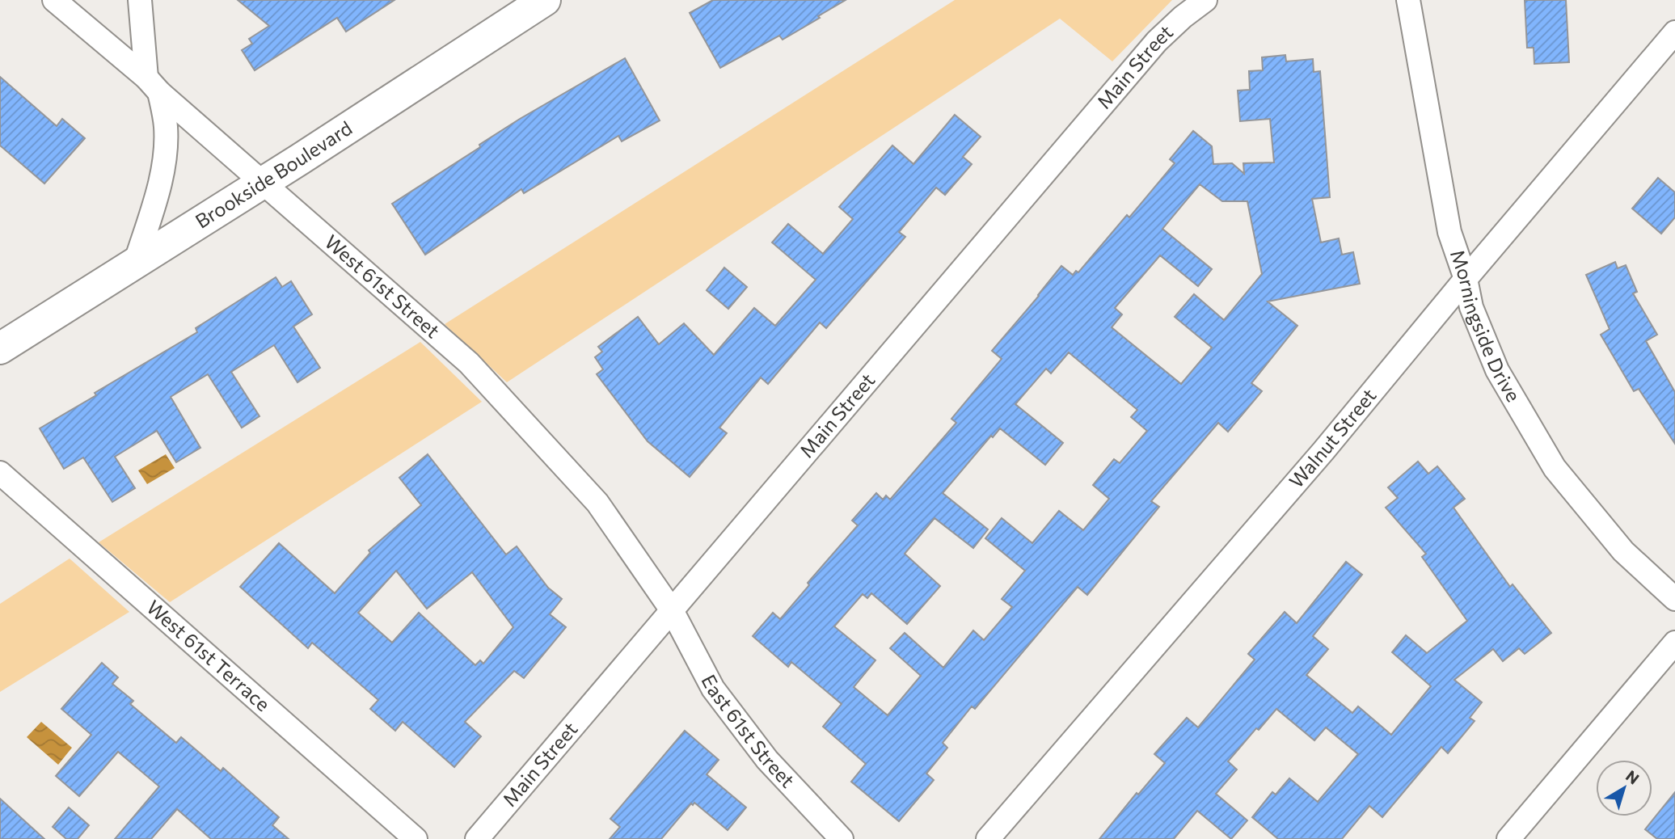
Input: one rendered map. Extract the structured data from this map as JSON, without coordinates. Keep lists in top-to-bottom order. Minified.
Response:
{"streets":{"main road":["Brookside Boulevard"],"street":["Main Street","West 61st Street","Morningside Drive","Walnut Street","West 61st Terrace","East 61st Street"]},"crossings":[["Main Street","West 61st Street"],["Main Street","East 61st Street"],["Brookside Boulevard","West 61st Street"],["West 61st Street","East 61st Street"],["Morningside Drive","Walnut Street"]],"north":"top right"}
